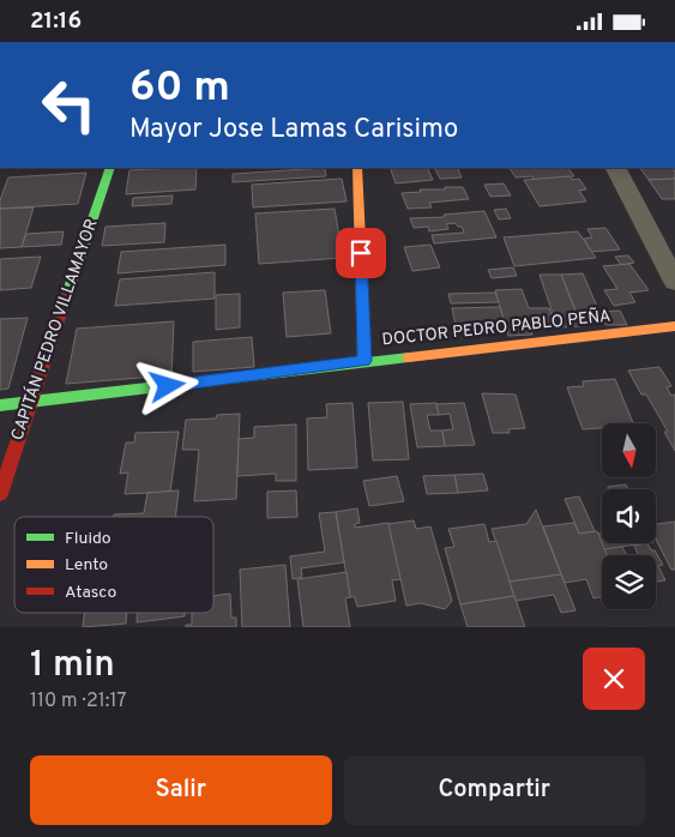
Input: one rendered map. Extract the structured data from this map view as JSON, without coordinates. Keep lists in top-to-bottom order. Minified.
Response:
{"streets":{"street":["DOCTOR PEDRO PABLO PEÑA","CAPITÁN PEDRO VILLAMAYOR"]},"crossings":[["DOCTOR PEDRO PABLO PEÑA","CAPITÁN PEDRO VILLAMAYOR"]],"legend":["Fluido","Lento","Atasco"],"north":"bottom","page":{"status":"21:16","turn":["60 m","Mayor Jose Lamas Carisimo"],"heading":["1 min","110 m · 21:17"],"buttons":["Salir","Compartir"]}}
